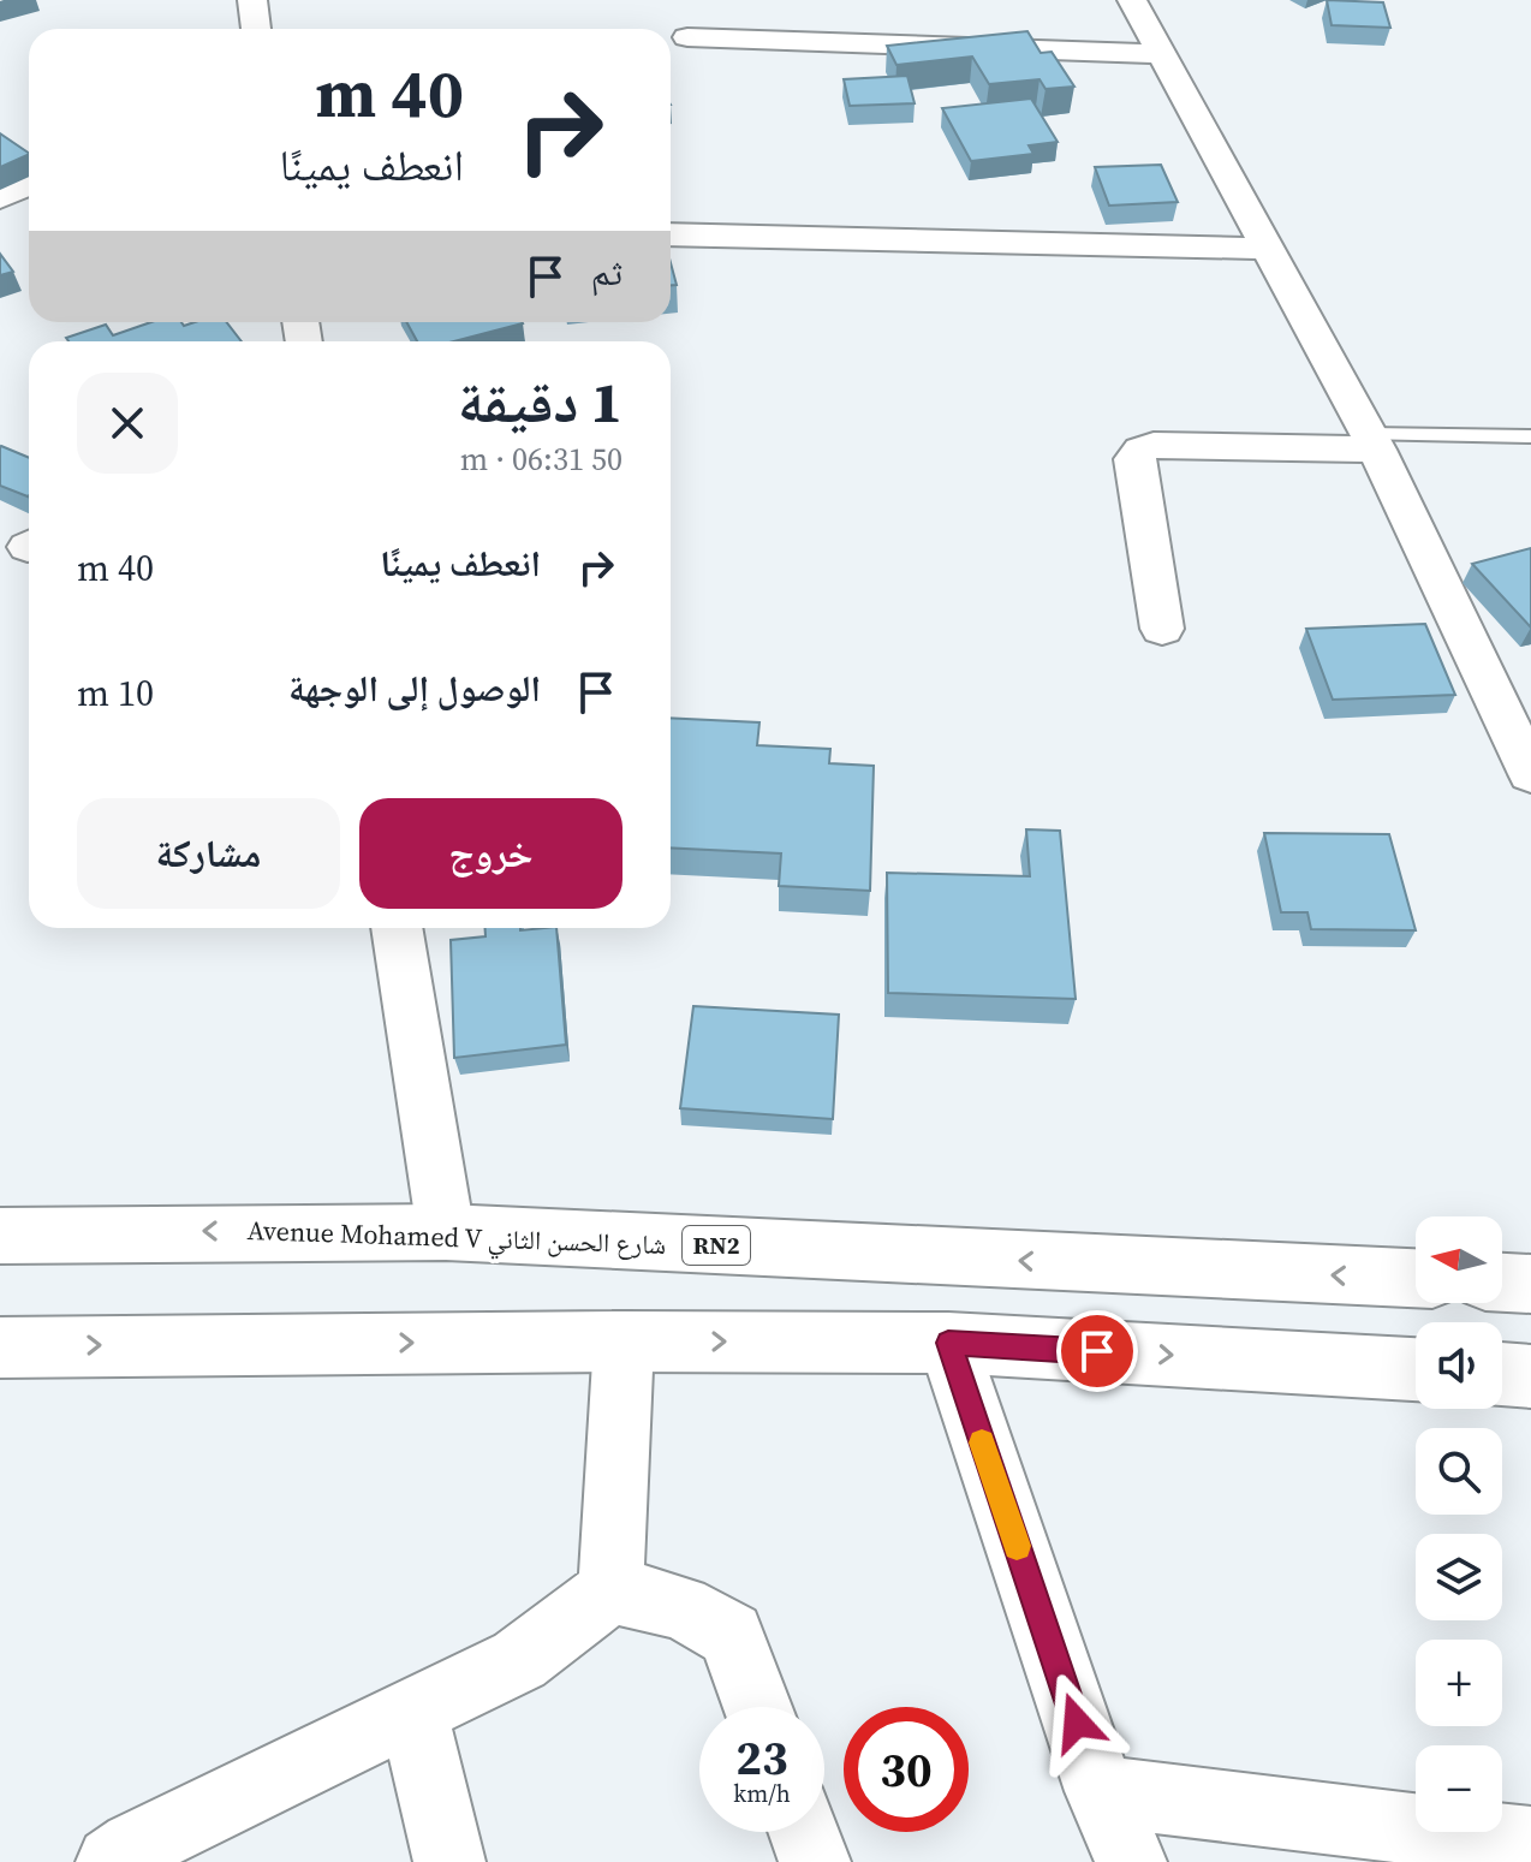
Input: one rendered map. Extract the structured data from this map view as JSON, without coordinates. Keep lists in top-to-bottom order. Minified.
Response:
{"streets":{"highway":["Avenue Mohamed V شارع الحسن الثاني","RN2"]},"north":"left","page":{"turn":["40 m","انعطف يمينًا"],"then":"ثم","heading":["1 دقيقة","50 m · 06:31"],"list":[{"name":"انعطف يمينًا","value":"40 m"},{"name":"الوصول إلى الوجهة","value":"10 m"}],"buttons":["خروج","مشاركة"],"map_buttons":["+","−"],"speed":"23 km/h","limit":"30"}}
